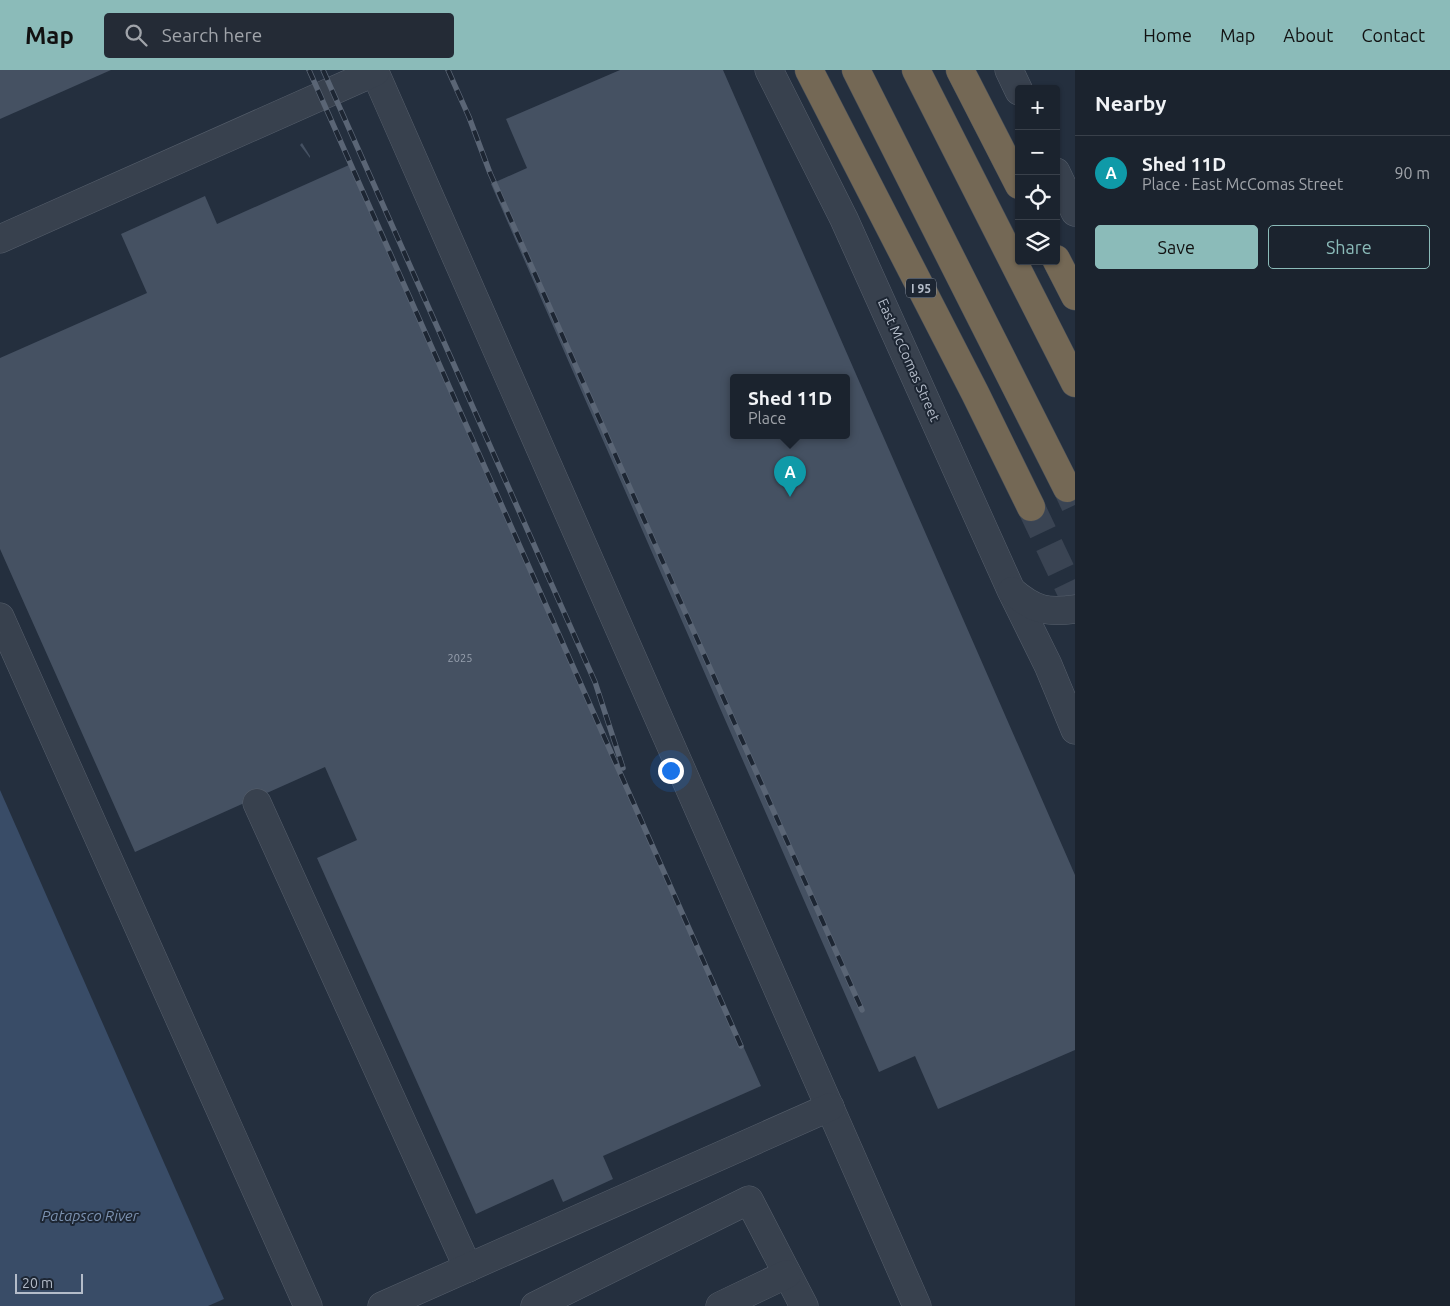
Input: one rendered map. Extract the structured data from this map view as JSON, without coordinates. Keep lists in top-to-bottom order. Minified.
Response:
{"streets":{"highway":["I 95"],"street":["East McComas Street"]},"water":["Patapsco River"],"house_numbers":["2025"],"scale_bar":"20 m","page":{"header":"Map","search":"Search here","nav":["Home","Map","About","Contact"],"heading":"Nearby","map_buttons":["+","−"],"list":[{"mark":"A","name":"Shed 11D","note":"Place · East McComas Street","value":"90 m"}],"buttons":["Save","Share"],"popup":["Shed 11D","Place"],"pins":"A","scale":"20 m"}}
